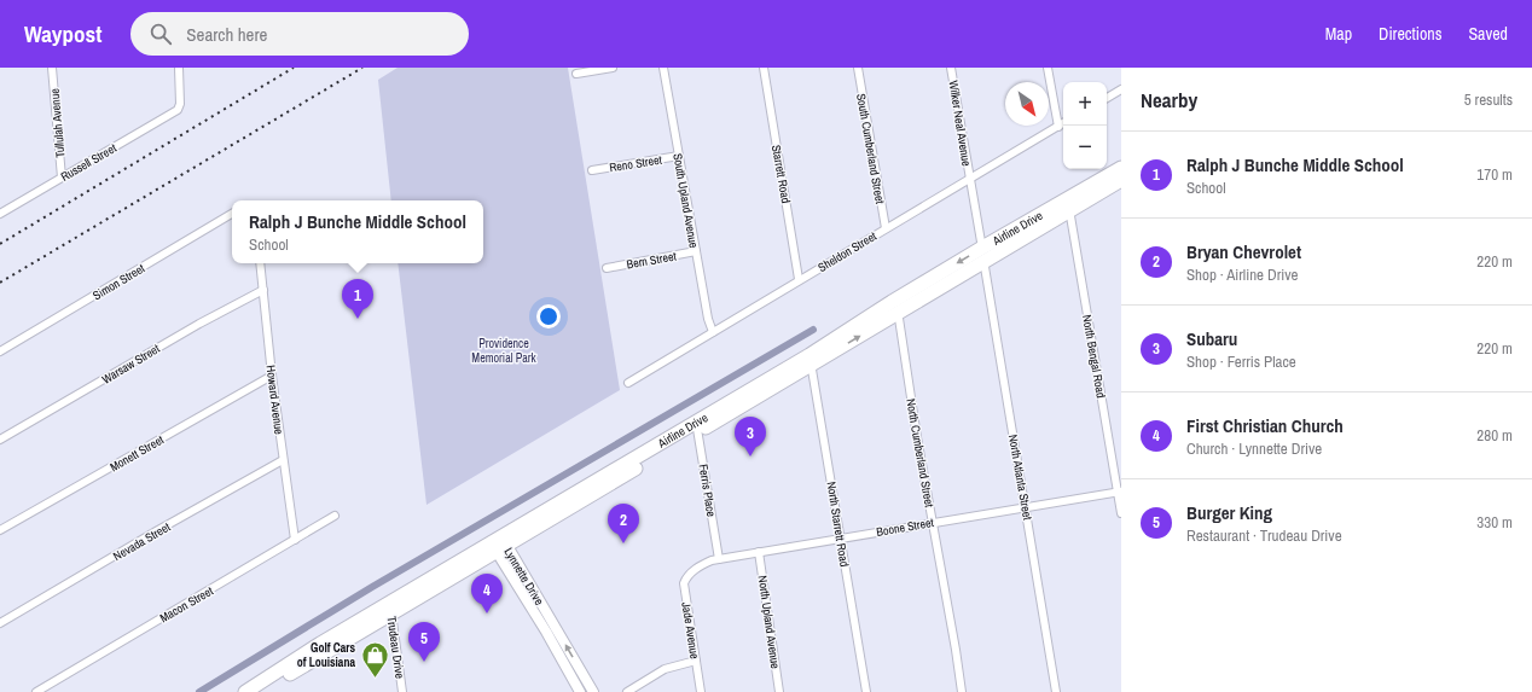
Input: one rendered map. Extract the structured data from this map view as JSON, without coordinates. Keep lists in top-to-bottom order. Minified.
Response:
{"streets":{"highway":["Airline Drive"],"street":["Tullulah Avenue","Wilker Neal Avenue","South Cumberland Street","Russell Street","Reno Street","Starrett Road","South Upland Avenue","Sheldon Street","Bern Street","Simon Street","North Bengal Road","Warsaw Street","Howard Avenue","Monett Street","North Cumberland Street","North Atlanta Street","Ferris Place","North Starrett Road","Boone Street","Nevada Street","Lynnette Drive","Macon Street","North Upland Avenue","Jade Avenue","Trudeau Drive"]},"crossings":[["Tullulah Avenue","Russell Street"],["Wilker Neal Avenue","Airline Drive"],["Wilker Neal Avenue","Sheldon Street"],["Wilker Neal Avenue","North Atlanta Street"],["South Cumberland Street","Sheldon Street"],["Reno Street","South Upland Avenue"],["Starrett Road","Sheldon Street"],["South Upland Avenue","Sheldon Street"],["South Upland Avenue","Bern Street"],["Airline Drive","North Bengal Road"],["Airline Drive","North Cumberland Street"],["Airline Drive","North Atlanta Street"],["Airline Drive","Ferris Place"],["Airline Drive","North Starrett Road"],["Airline Drive","Lynnette Drive"],["Airline Drive","Trudeau Drive"],["North Bengal Road","Boone Street"],["Warsaw Street","Howard Avenue"],["Howard Avenue","Monett Street"],["Howard Avenue","Nevada Street"],["Howard Avenue","Macon Street"],["North Cumberland Street","Boone Street"],["North Atlanta Street","Boone Street"],["Ferris Place","Boone Street"],["North Starrett Road","Boone Street"],["Boone Street","North Upland Avenue"],["Boone Street","Jade Avenue"]],"parks":["Providence Memorial Park"],"places":{"shop":["Golf Cars of Louisiana"]},"north":"bottom right","page":{"header":"Waypost","search":"Search here","nav":["Map","Directions","Saved"],"heading":["Nearby","5 results"],"map_buttons":["+","−"],"list":[{"mark":"1","name":"Ralph J Bunche Middle School","note":"School","value":"170 m"},{"mark":"2","name":"Bryan Chevrolet","note":"Shop · Airline Drive","value":"220 m"},{"mark":"3","name":"Subaru","note":"Shop · Ferris Place","value":"220 m"},{"mark":"4","name":"First Christian Church","note":"Church · Lynnette Drive","value":"280 m"},{"mark":"5","name":"Burger King","note":"Restaurant · Trudeau Drive","value":"330 m"}],"popup":["Ralph J Bunche Middle School","School"],"pins":["1","3","2","4","5"]}}
